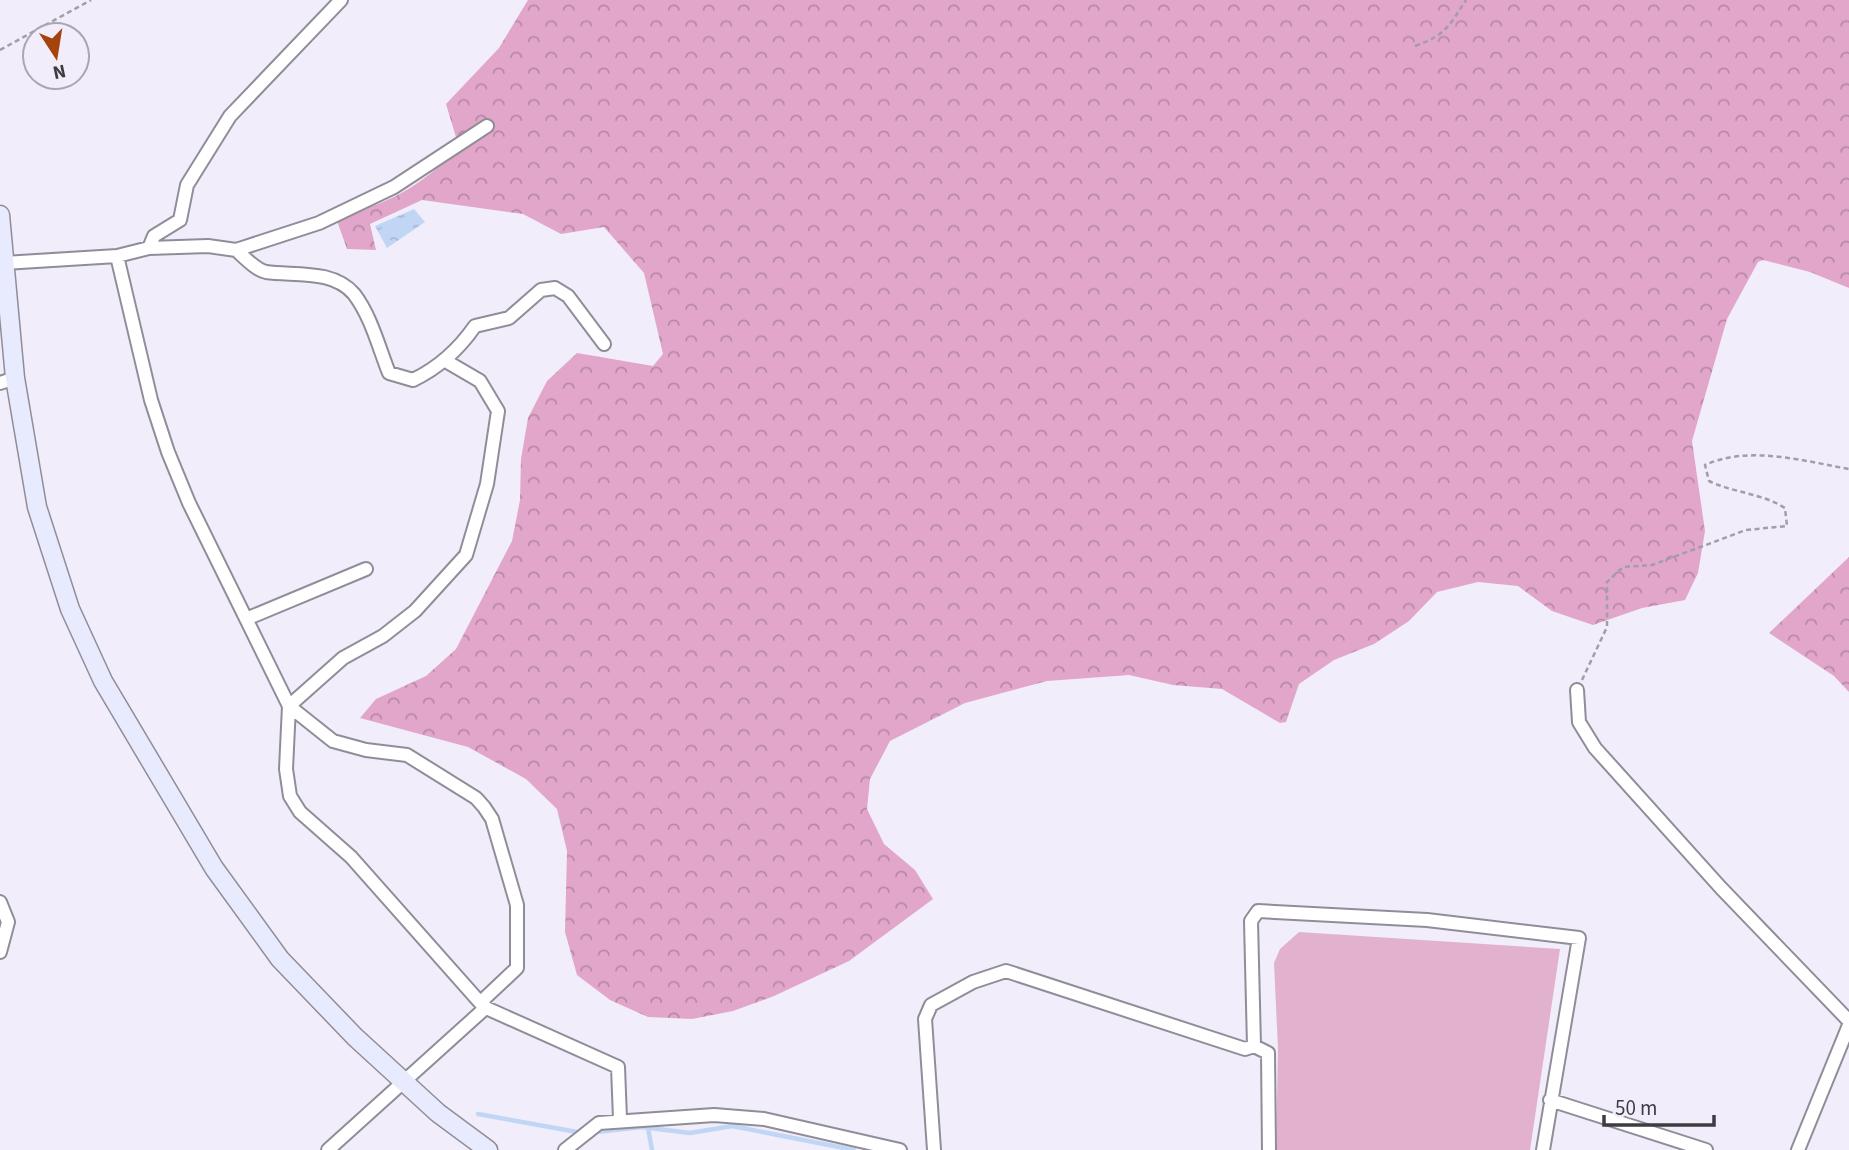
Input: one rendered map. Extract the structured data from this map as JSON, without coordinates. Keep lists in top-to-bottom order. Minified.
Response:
{"scale_bar":"50 m","north":"bottom"}
